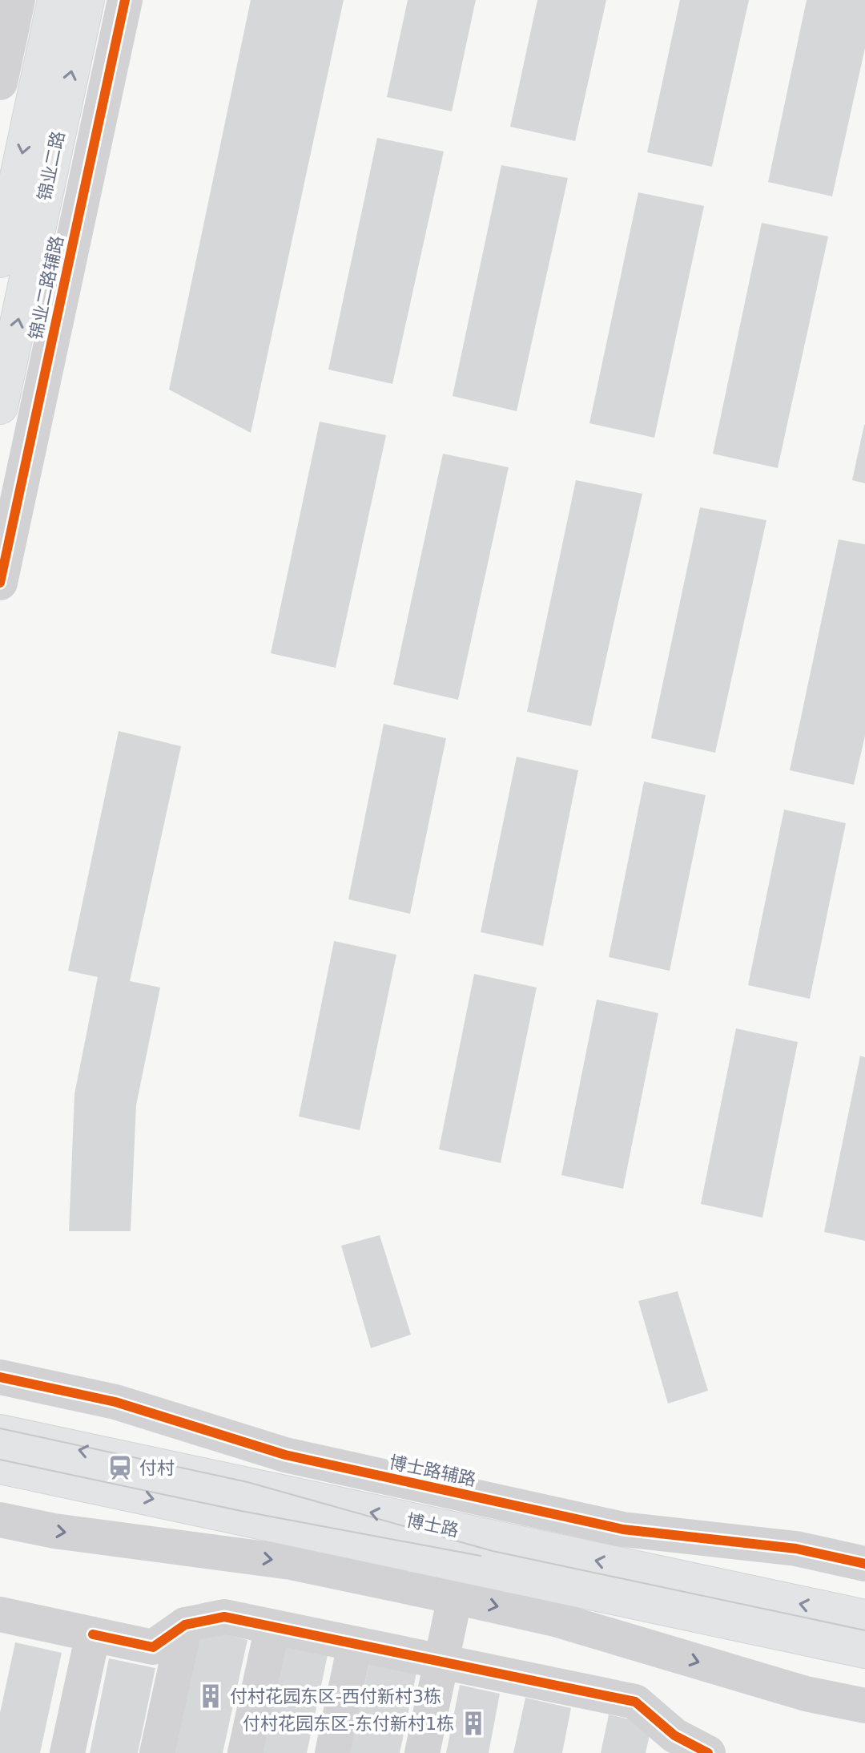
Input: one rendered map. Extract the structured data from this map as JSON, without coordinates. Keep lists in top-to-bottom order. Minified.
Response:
{"streets":{"main road":["锦业二路","博士路"],"street":["锦业二路辅路","博士路辅路"]},"places":{"station":["付村"],"building":["付村花园东区-西付新村3栋","付村花园东区-东付新村1栋"]}}
